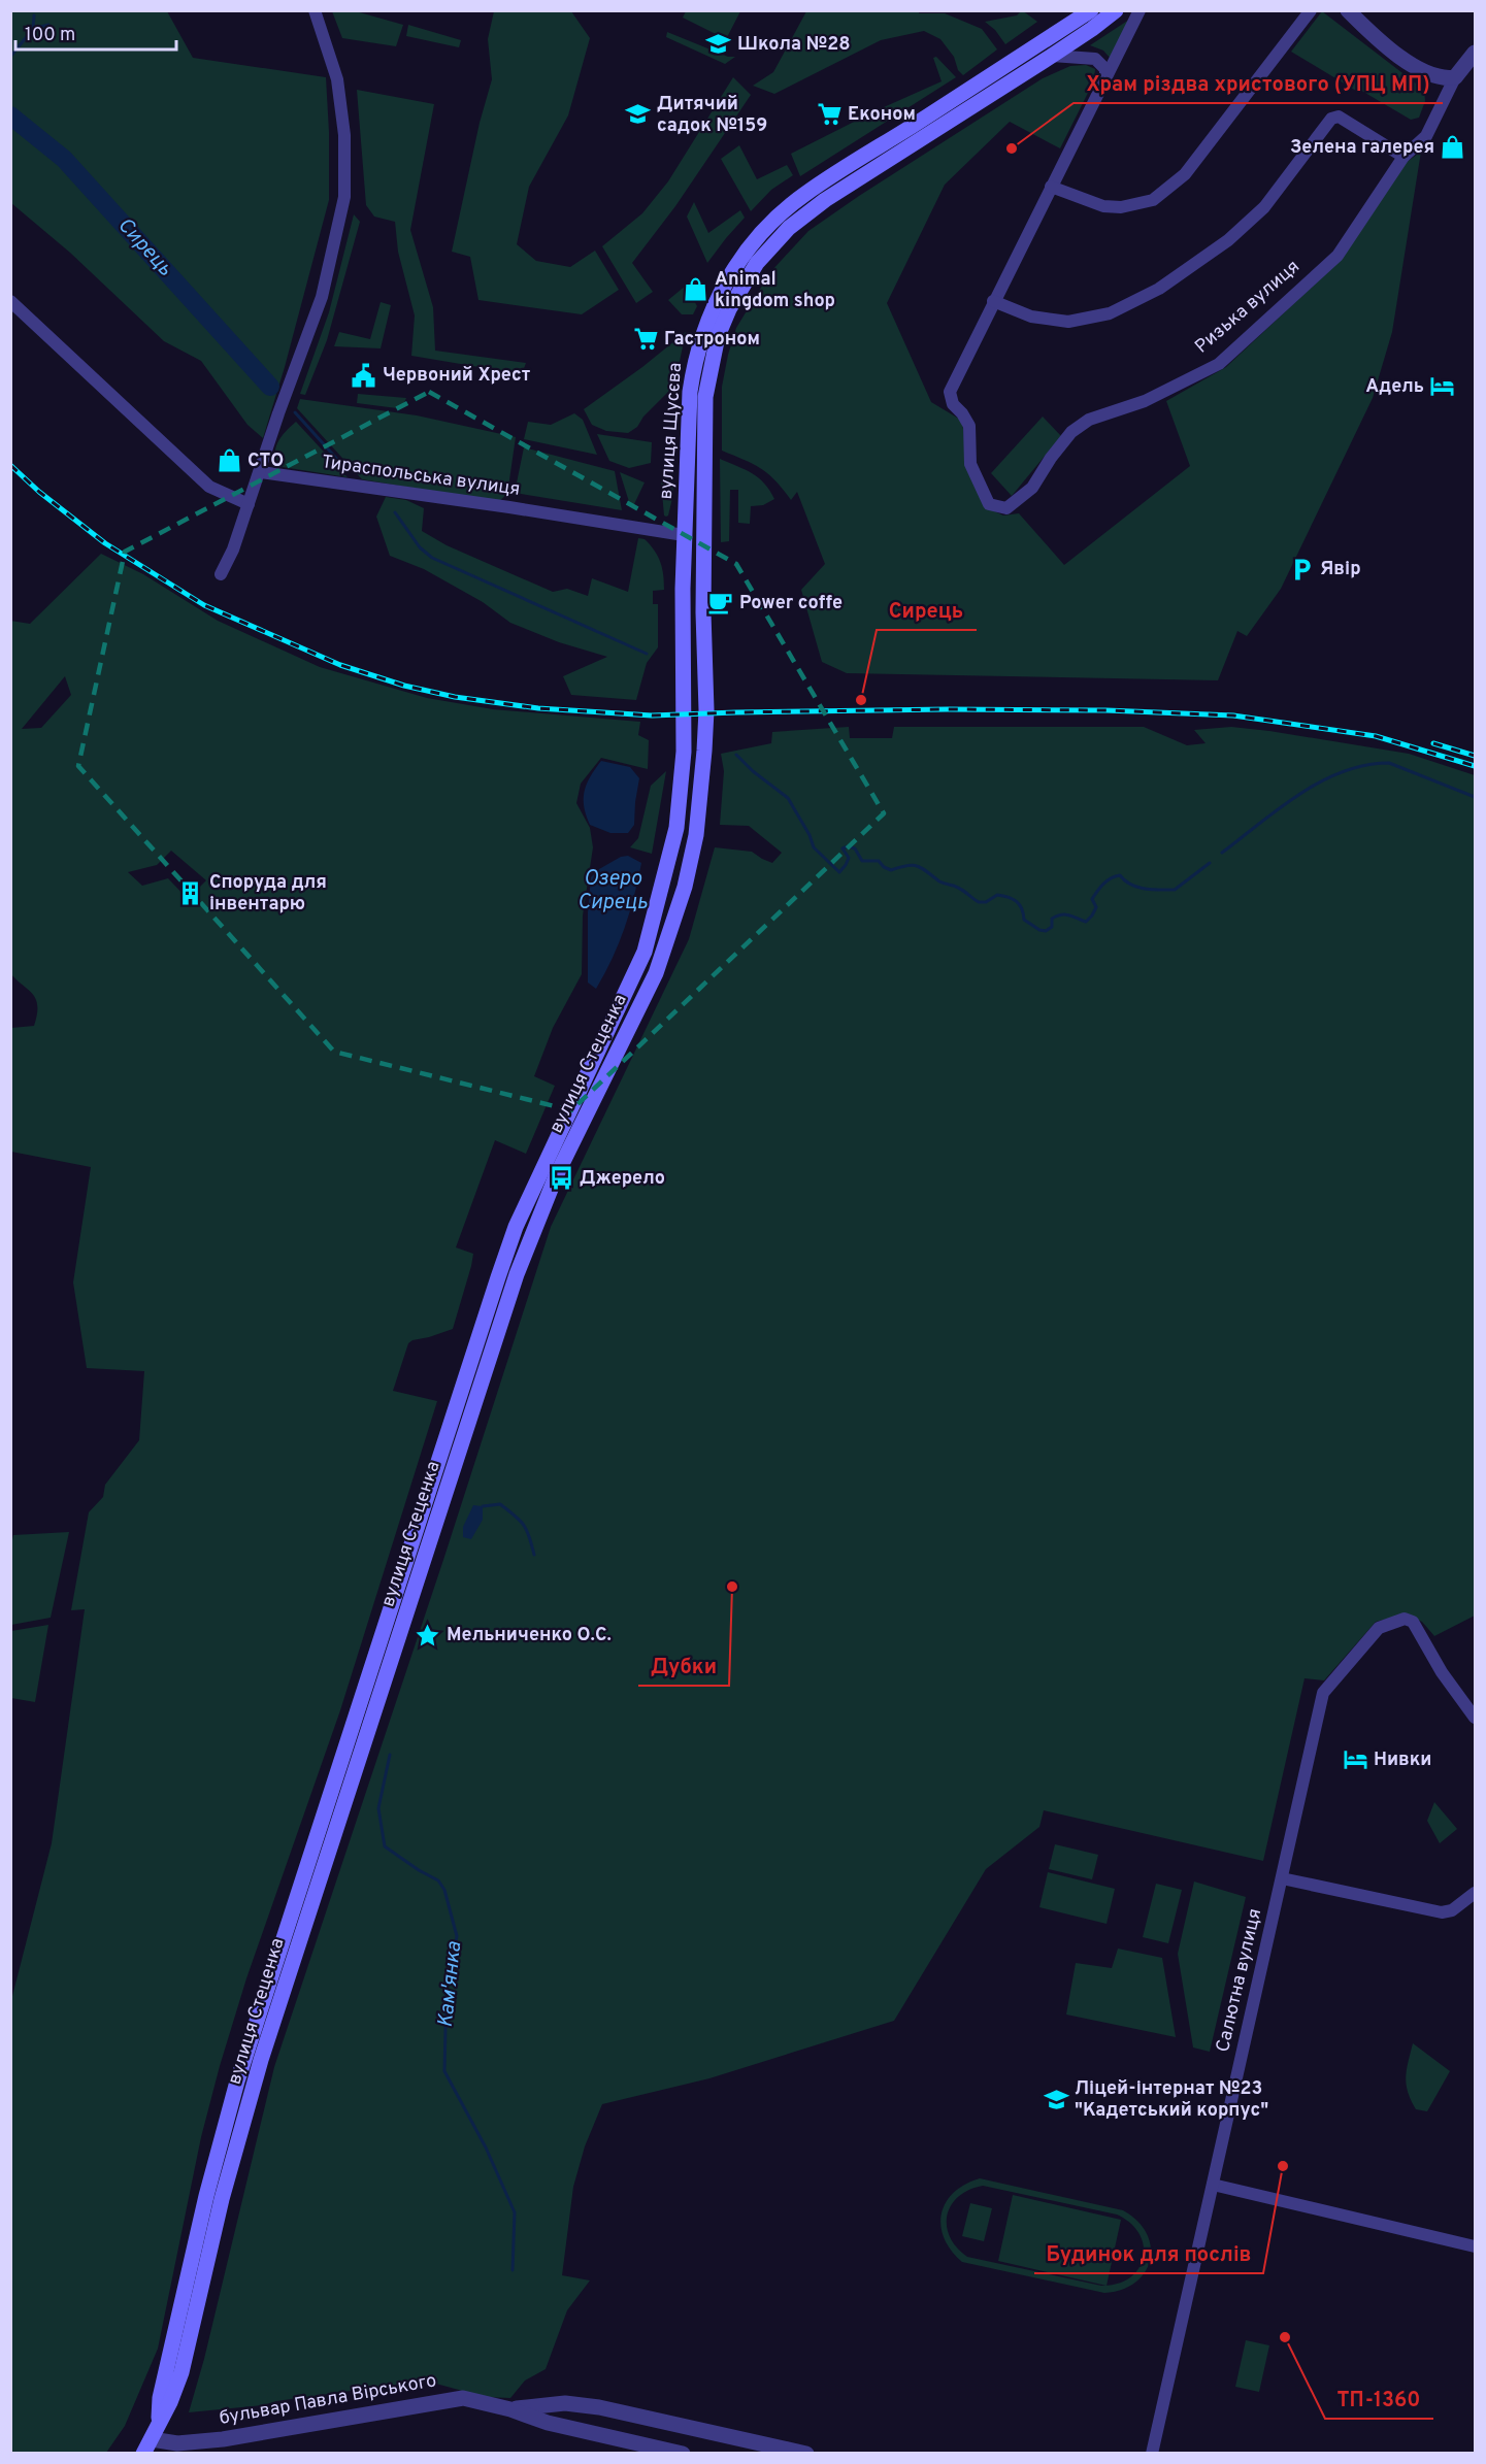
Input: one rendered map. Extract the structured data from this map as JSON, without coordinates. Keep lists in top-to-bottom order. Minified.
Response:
{"streets":{"main road":["вулиця Щусєва","вулиця Стеценка"],"street":["Ризька вулиця","Тираспольська вулиця","Салютна вулиця","бульвар Павла Вірського"]},"crossings":[["вулиця Щусєва","Тираспольська вулиця"],["вулиця Щусєва","вулиця Стеценка"],["вулиця Стеценка","бульвар Павла Вірського"]],"water":["Сирець","Озеро Сирець","Кам'янка"],"places":{"school or university":["Школа №28","Дитячий садок №159","Ліцей-інтернат №23 \"Кадетський корпус\""],"supermarket":["Економ","Гастроном"],"shop":["Зелена галерея","Animal kingdom shop","СТО"],"other":["Храм різдва христового (УПЦ МП)","Сирець","Дубки","Будинок для послів","ТП-1360"],"public building":["Червоний Хрест"],"hotel":["Адель","Нивки"],"parking":["Явір"],"cafe":["Power coffe"],"building":["Споруда для інвентарю"],"bus stop":["Джерело"],"place":["Мельниченко О.С."]},"scale_bar":"100 m"}
